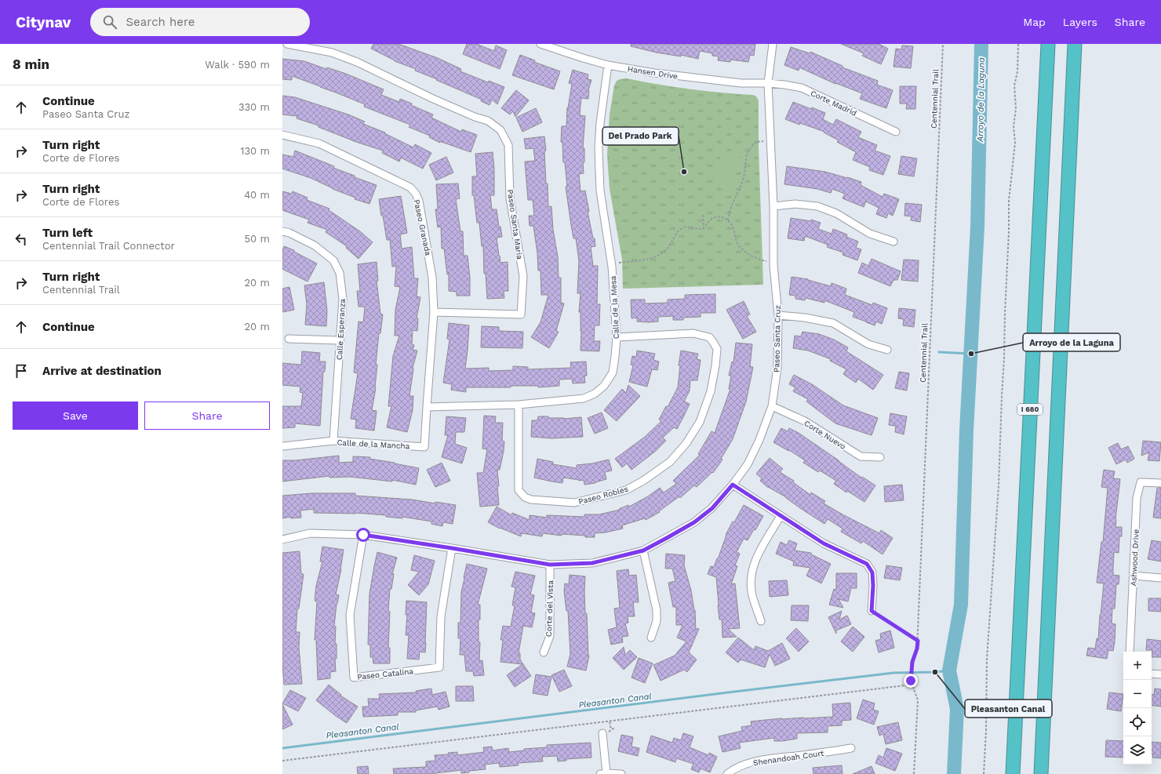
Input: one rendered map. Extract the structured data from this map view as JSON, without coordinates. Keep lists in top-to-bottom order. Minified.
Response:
{"streets":{"highway":["I 680"],"street":["Hansen Drive","Corte Madrid","Paseo Santa Maria","Paseo Granada","Calle de la Mesa","Calle Esperanza","Paseo Santa Cruz","Corte Nuevo","Calle de la Mancha","Paseo Robles","Ashwood Drive","Corte del Vista","Paseo Catalina","Shenandoah Court"],"path":["Centennial Trail"]},"crossings":[["Hansen Drive","Corte Madrid"],["Hansen Drive","Calle de la Mesa"],["Hansen Drive","Paseo Santa Cruz"],["Corte Madrid","Paseo Santa Cruz"],["Paseo Santa Maria","Paseo Granada"],["Paseo Granada","Calle de la Mesa"],["Paseo Granada","Calle de la Mancha"],["Calle de la Mesa","Calle de la Mancha"],["Calle de la Mesa","Paseo Robles"],["Calle Esperanza","Calle de la Mancha"],["Paseo Santa Cruz","Corte Nuevo"],["Paseo Santa Cruz","Corte del Vista"],["Paseo Santa Cruz","Paseo Catalina"]],"water":["Arroyo de la Laguna","Pleasanton Canal"],"places":["Del Prado Park","Arroyo de la Laguna","Pleasanton Canal"],"page":{"header":"Citynav","search":"Search here","nav":["Map","Layers","Share"],"heading":["8 min","Walk · 590 m"],"list":[["Continue","Paseo Santa Cruz","330 m"],["Turn right","Corte de Flores","130 m"],["Turn right","Corte de Flores","40 m"],["Turn left","Centennial Trail Connector","50 m"],["Turn right","Centennial Trail","20 m"],["Continue","20 m"],"Arrive at destination"],"buttons":["Save","Share"],"map_buttons":["+","−"]}}
